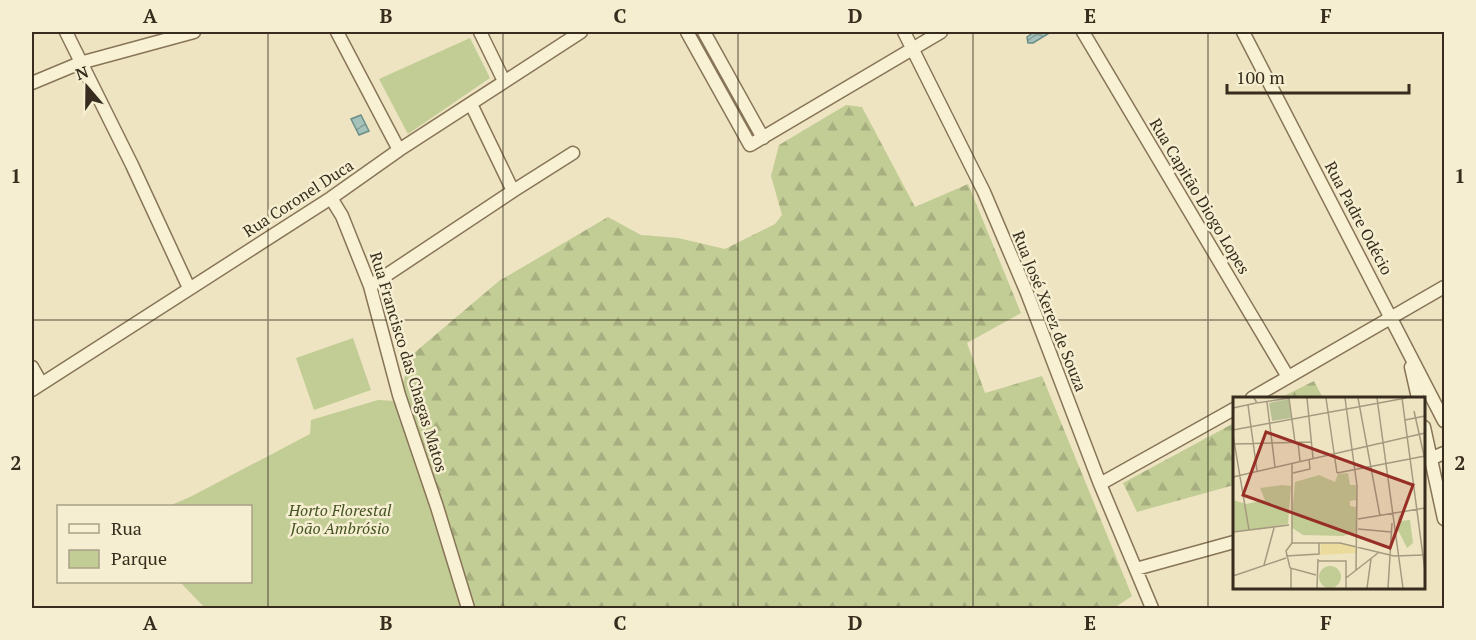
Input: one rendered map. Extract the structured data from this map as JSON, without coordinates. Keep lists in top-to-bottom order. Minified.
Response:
{"streets":{"street":["Rua Capitão Diogo Lopes","Rua Coronel Duca","Rua Padre Odécio","Rua José Xerez de Souza","Rua Francisco das Chagas Matos"]},"crossings":[["Rua Coronel Duca","Rua Francisco das Chagas Matos"]],"parks":["Horto Florestal João Ambrósio"],"legend":["Rua","Parque"],"scale_bar":"100 m","north":"top","grid":{"columns":["A","B","C","D","E","F"],"rows":["1","2"]}}
